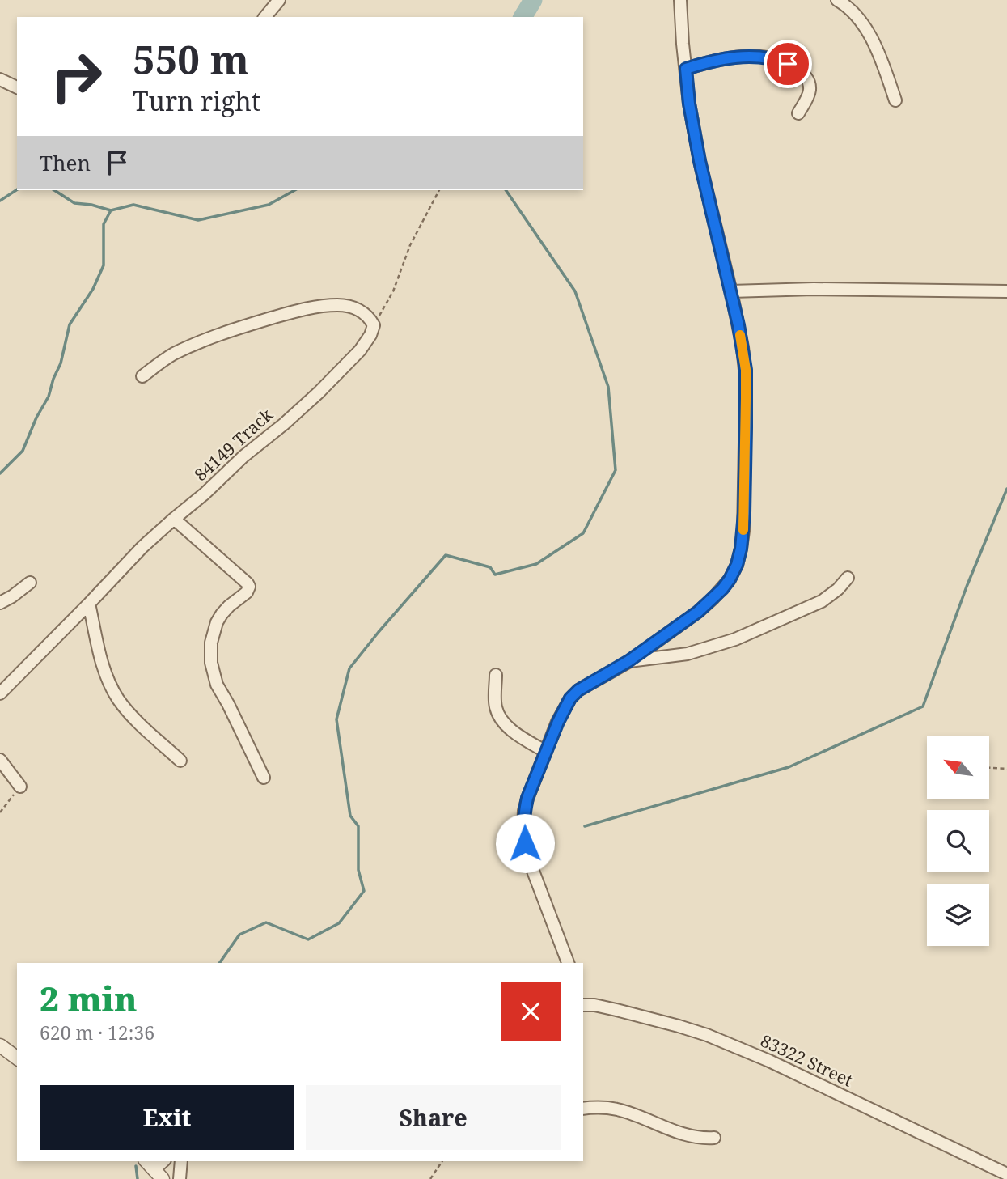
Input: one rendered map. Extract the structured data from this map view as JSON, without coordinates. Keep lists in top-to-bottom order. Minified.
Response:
{"streets":{"street":["84149 Track","83322 Street"]},"north":"top left","page":{"turn":["550 m","Turn right"],"then":"Then","heading":["2 min","620 m · 12:36"],"buttons":["Exit","Share"]}}
